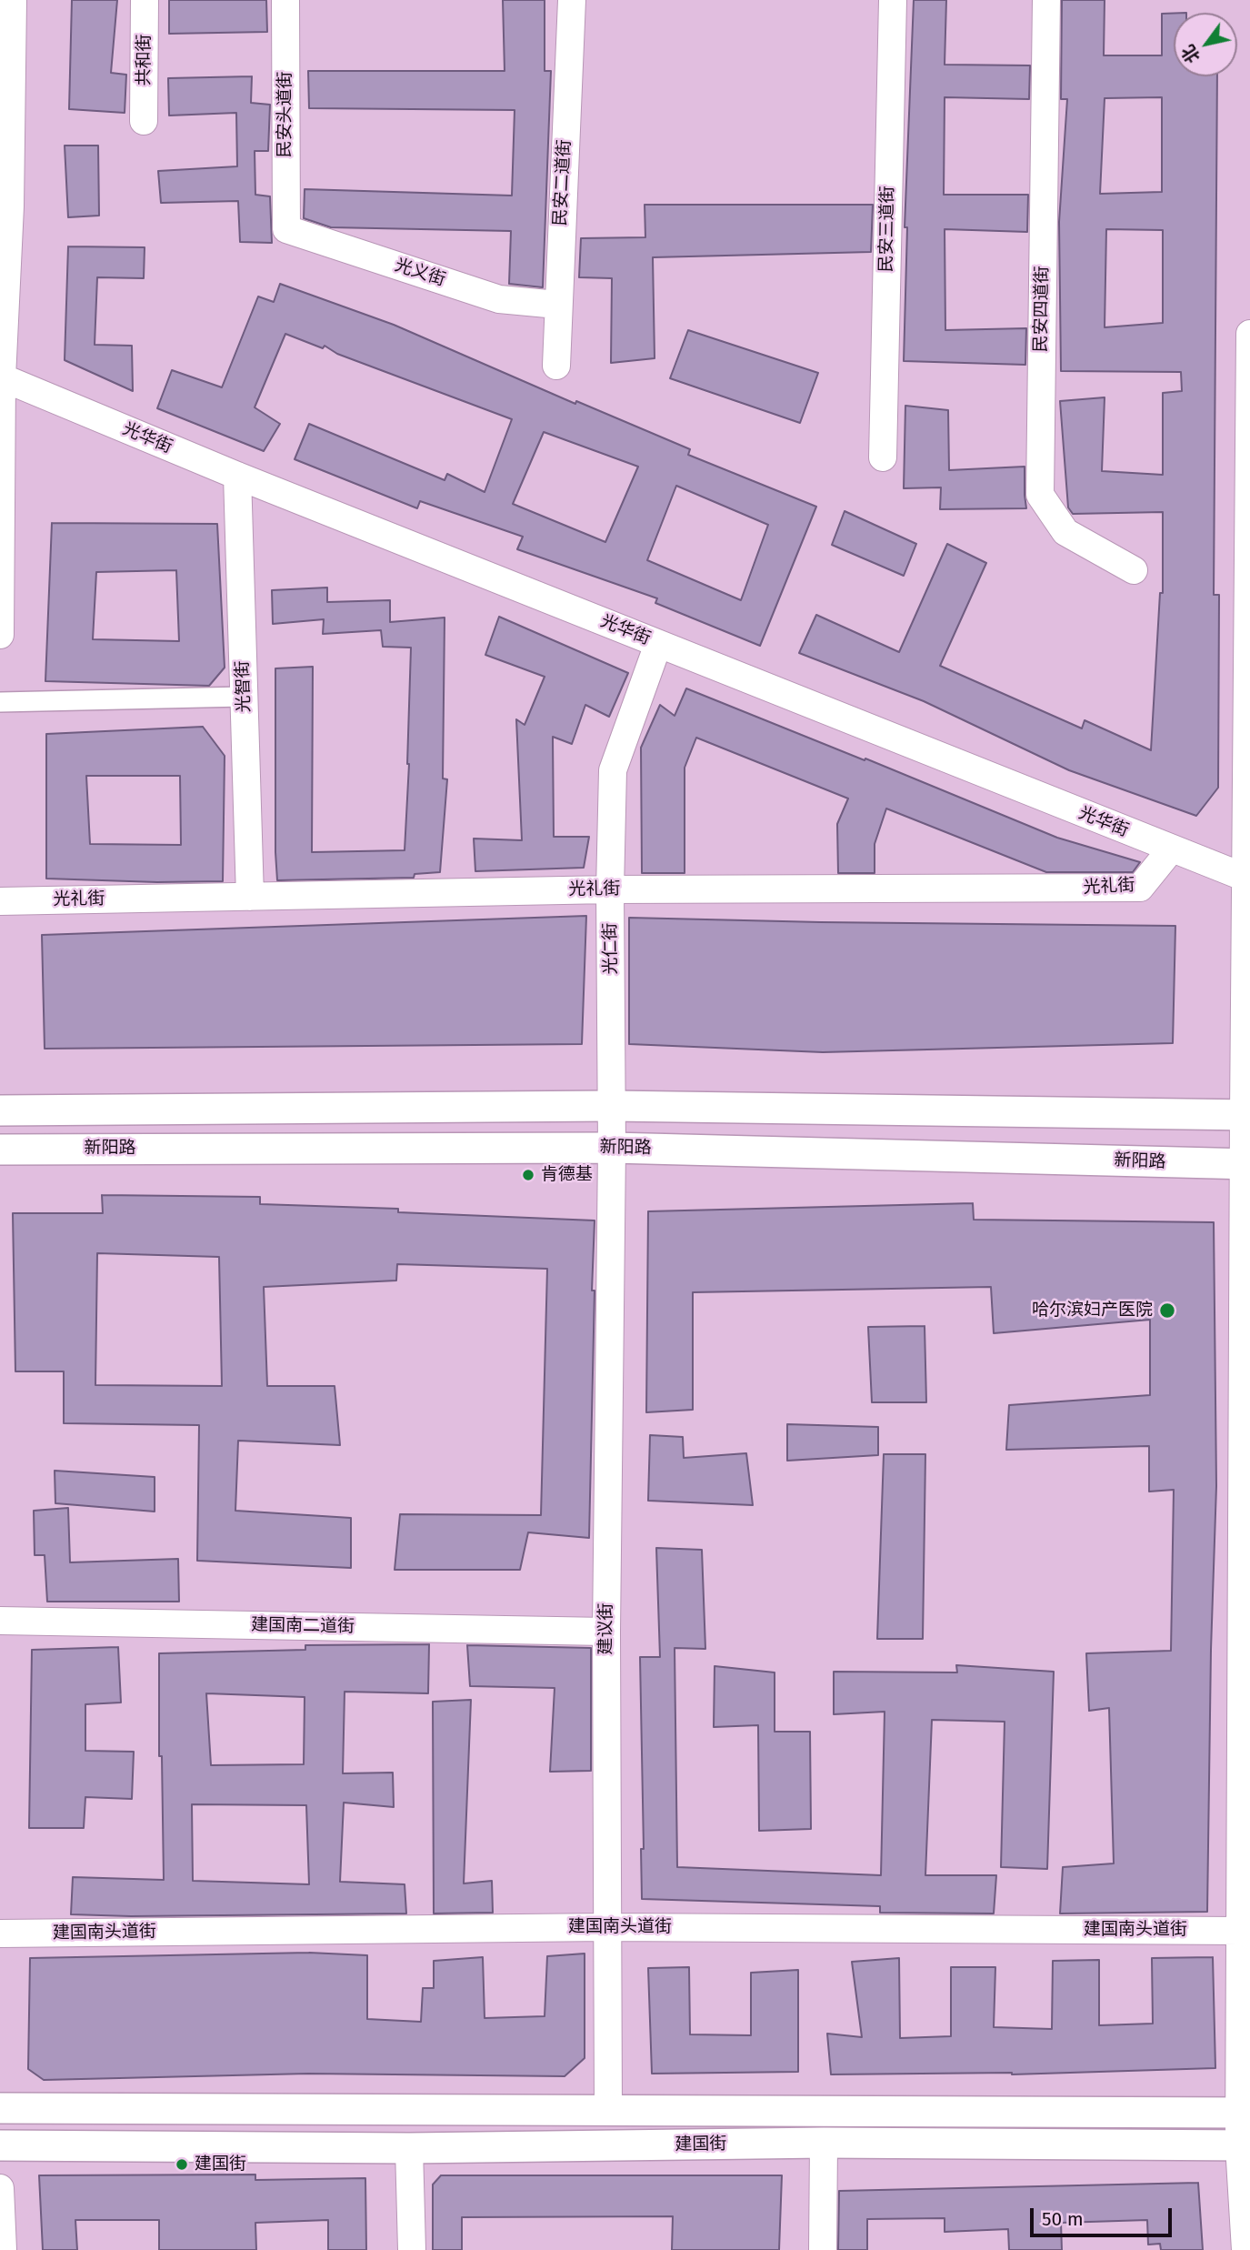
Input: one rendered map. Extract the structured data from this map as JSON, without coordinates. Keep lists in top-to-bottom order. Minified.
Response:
{"streets":{"main road":["新阳路","建国街"],"street":["共和街","民安头道街","民安二道街","民安三道街","光义街","民安四道街","光华街","光智街","光礼街","光仁街","建国南二道街","建议街","建国南头道街"]},"crossings":[["民安头道街","光义街"],["民安二道街","光义街"],["光华街","光智街"],["光华街","光礼街"],["光华街","光仁街"],["光智街","光礼街"],["光礼街","光仁街"],["光仁街","新阳路"],["光仁街","建议街"],["新阳路","建议街"],["建国南二道街","建议街"],["建议街","建国南头道街"],["建议街","建国街"]],"places":["肯德基","哈尔滨妇产医院","建国街"],"scale_bar":"50 m","north":"bottom left"}
